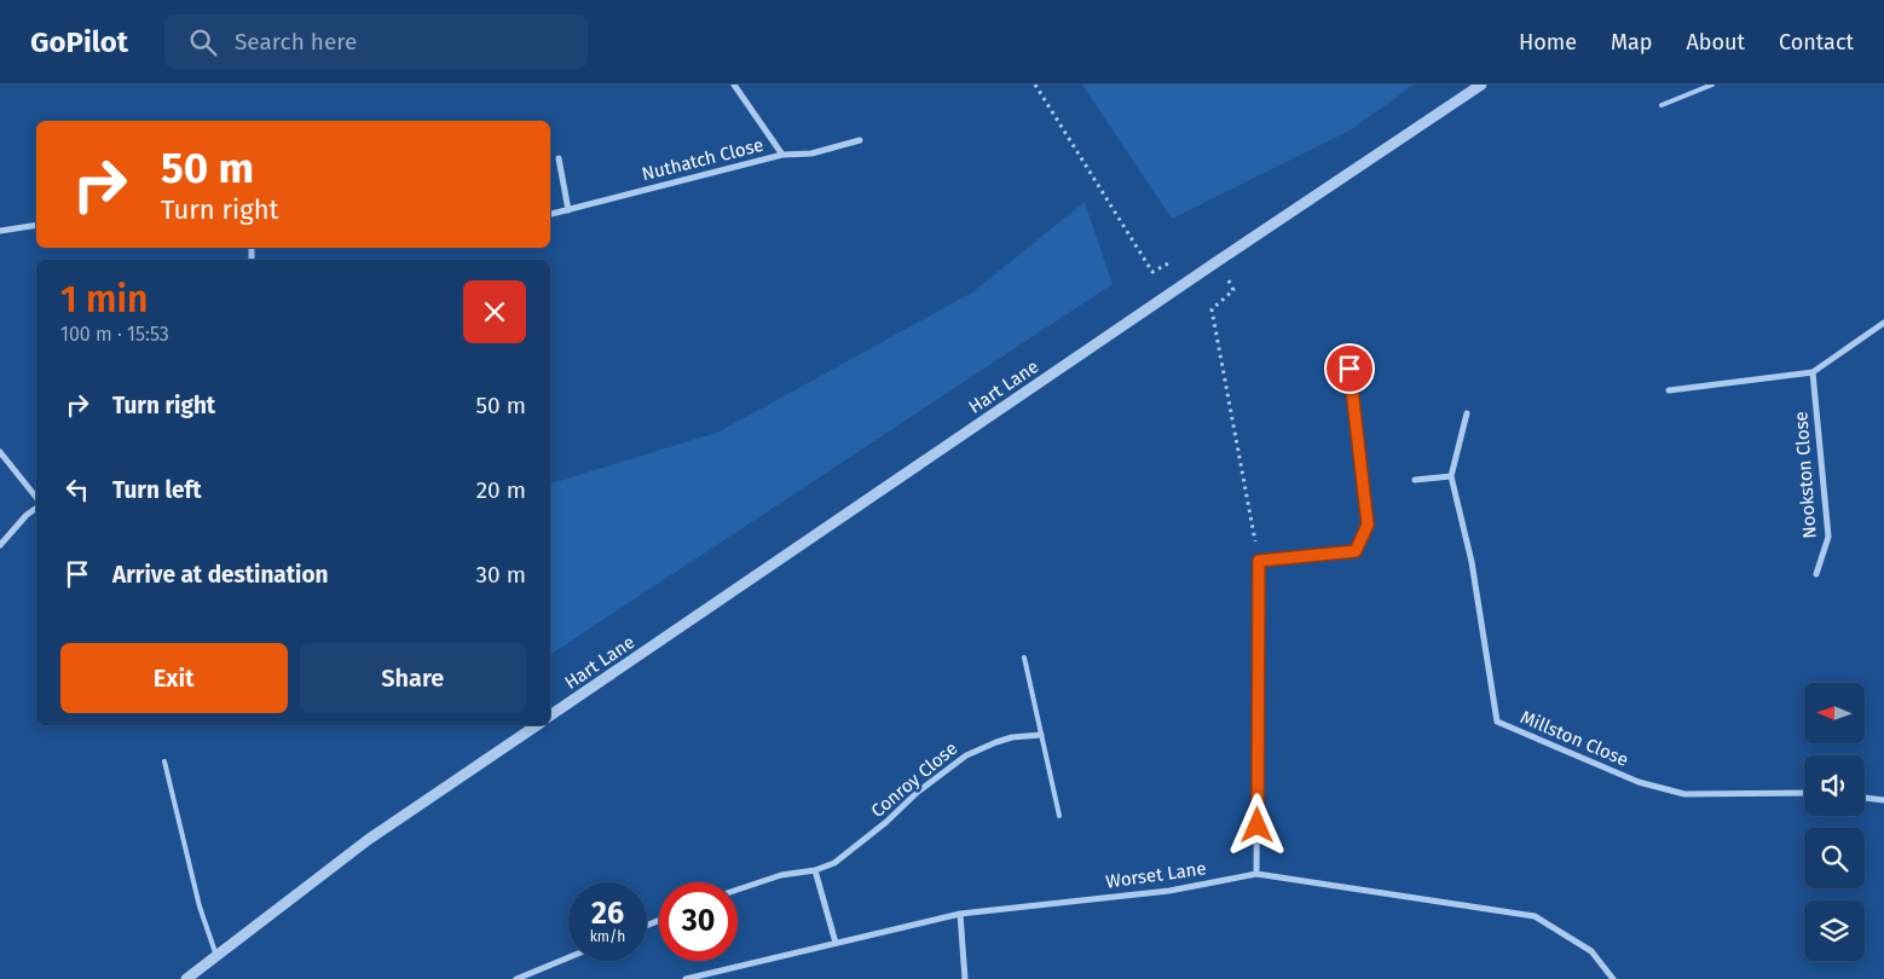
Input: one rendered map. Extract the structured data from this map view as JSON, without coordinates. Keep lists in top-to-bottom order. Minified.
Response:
{"streets":{"street":["Nuthatch Close","Hart Lane","Nookston Close","Millston Close","Conroy Close","Worset Lane"]},"north":"left","page":{"header":"GoPilot","search":"Search here","nav":["Home","Map","About","Contact"],"turn":["50 m","Turn right"],"heading":["1 min","100 m · 15:53"],"list":[{"name":"Turn right","value":"50 m"},{"name":"Turn left","value":"20 m"},{"name":"Arrive at destination","value":"30 m"}],"buttons":["Exit","Share"],"speed":"26 km/h","limit":"30"}}
